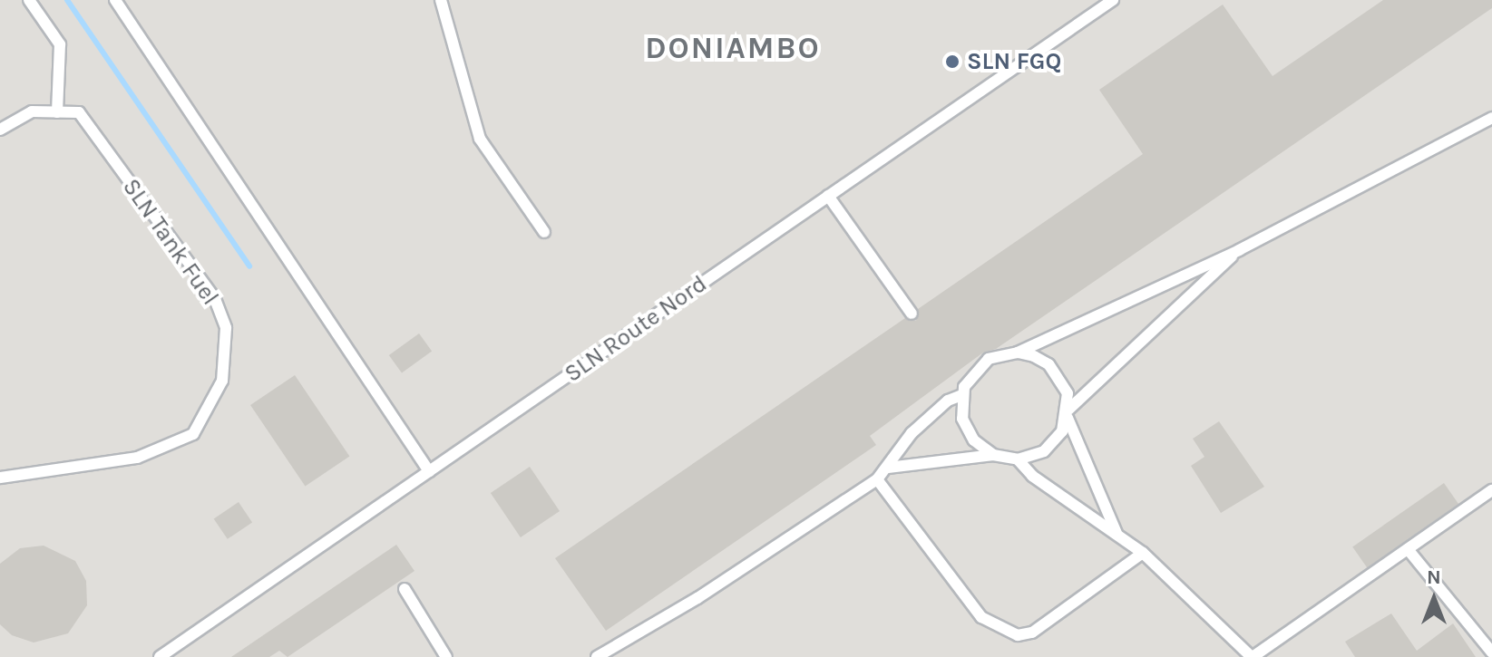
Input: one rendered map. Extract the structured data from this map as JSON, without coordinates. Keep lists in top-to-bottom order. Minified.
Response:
{"streets":{"lane":["SLN Tank Fuel","SLN Route Nord"]},"districts":["DONIAMBO"],"places":["SLN FGQ"],"north":"top"}
